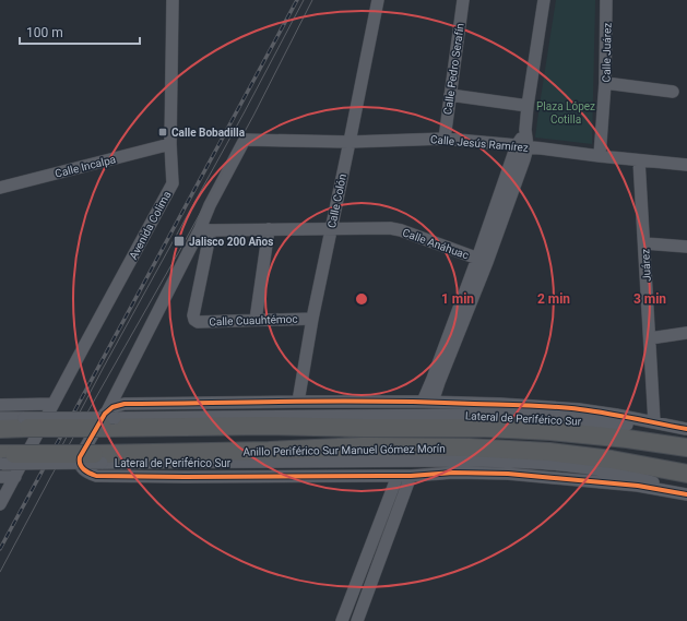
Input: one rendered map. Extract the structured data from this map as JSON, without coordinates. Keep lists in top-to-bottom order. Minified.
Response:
{"streets":{"highway":["Anillo Periférico Sur Manuel Gómez Morín"],"street":["Calle Juárez","Calle Pedro Serafín","Calle Jesús Ramírez","Calle Incalpa","Calle Colón","Avenida Colima","Calle Anáhuac","Juárez","Calle Cuauhtémoc","Lateral de Periférico Sur"]},"crossings":[["Calle Juárez","Calle Jesús Ramírez"],["Calle Pedro Serafín","Calle Jesús Ramírez"],["Calle Jesús Ramírez","Calle Colón"],["Calle Jesús Ramírez","Calle Anáhuac"],["Calle Jesús Ramírez","Juárez"],["Calle Jesús Ramírez","Calle Cuauhtémoc"],["Calle Incalpa","Avenida Colima"],["Calle Colón","Calle Anáhuac"],["Calle Colón","Calle Cuauhtémoc"],["Calle Anáhuac","Calle Cuauhtémoc"],["Lateral de Periférico Sur","Anillo Periférico Sur Manuel Gómez Morín"]],"parks":["Plaza López Cotilla"],"places":{"transit":["Calle Bobadilla","Jalisco 200 Años"]},"scale_bar":"100 m","rings":["1 min","2 min","3 min"]}
